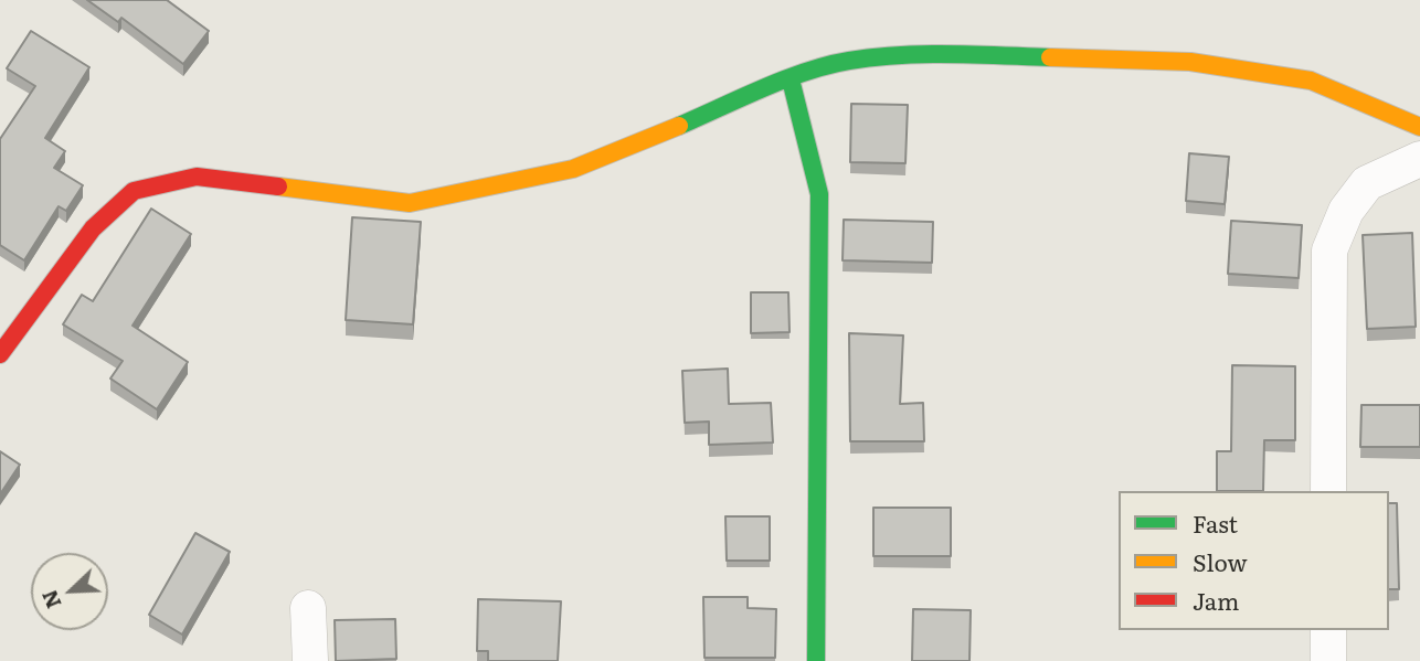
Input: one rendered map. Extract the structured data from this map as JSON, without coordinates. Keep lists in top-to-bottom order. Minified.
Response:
{"legend":["Fast","Slow","Jam"],"north":"bottom left"}
